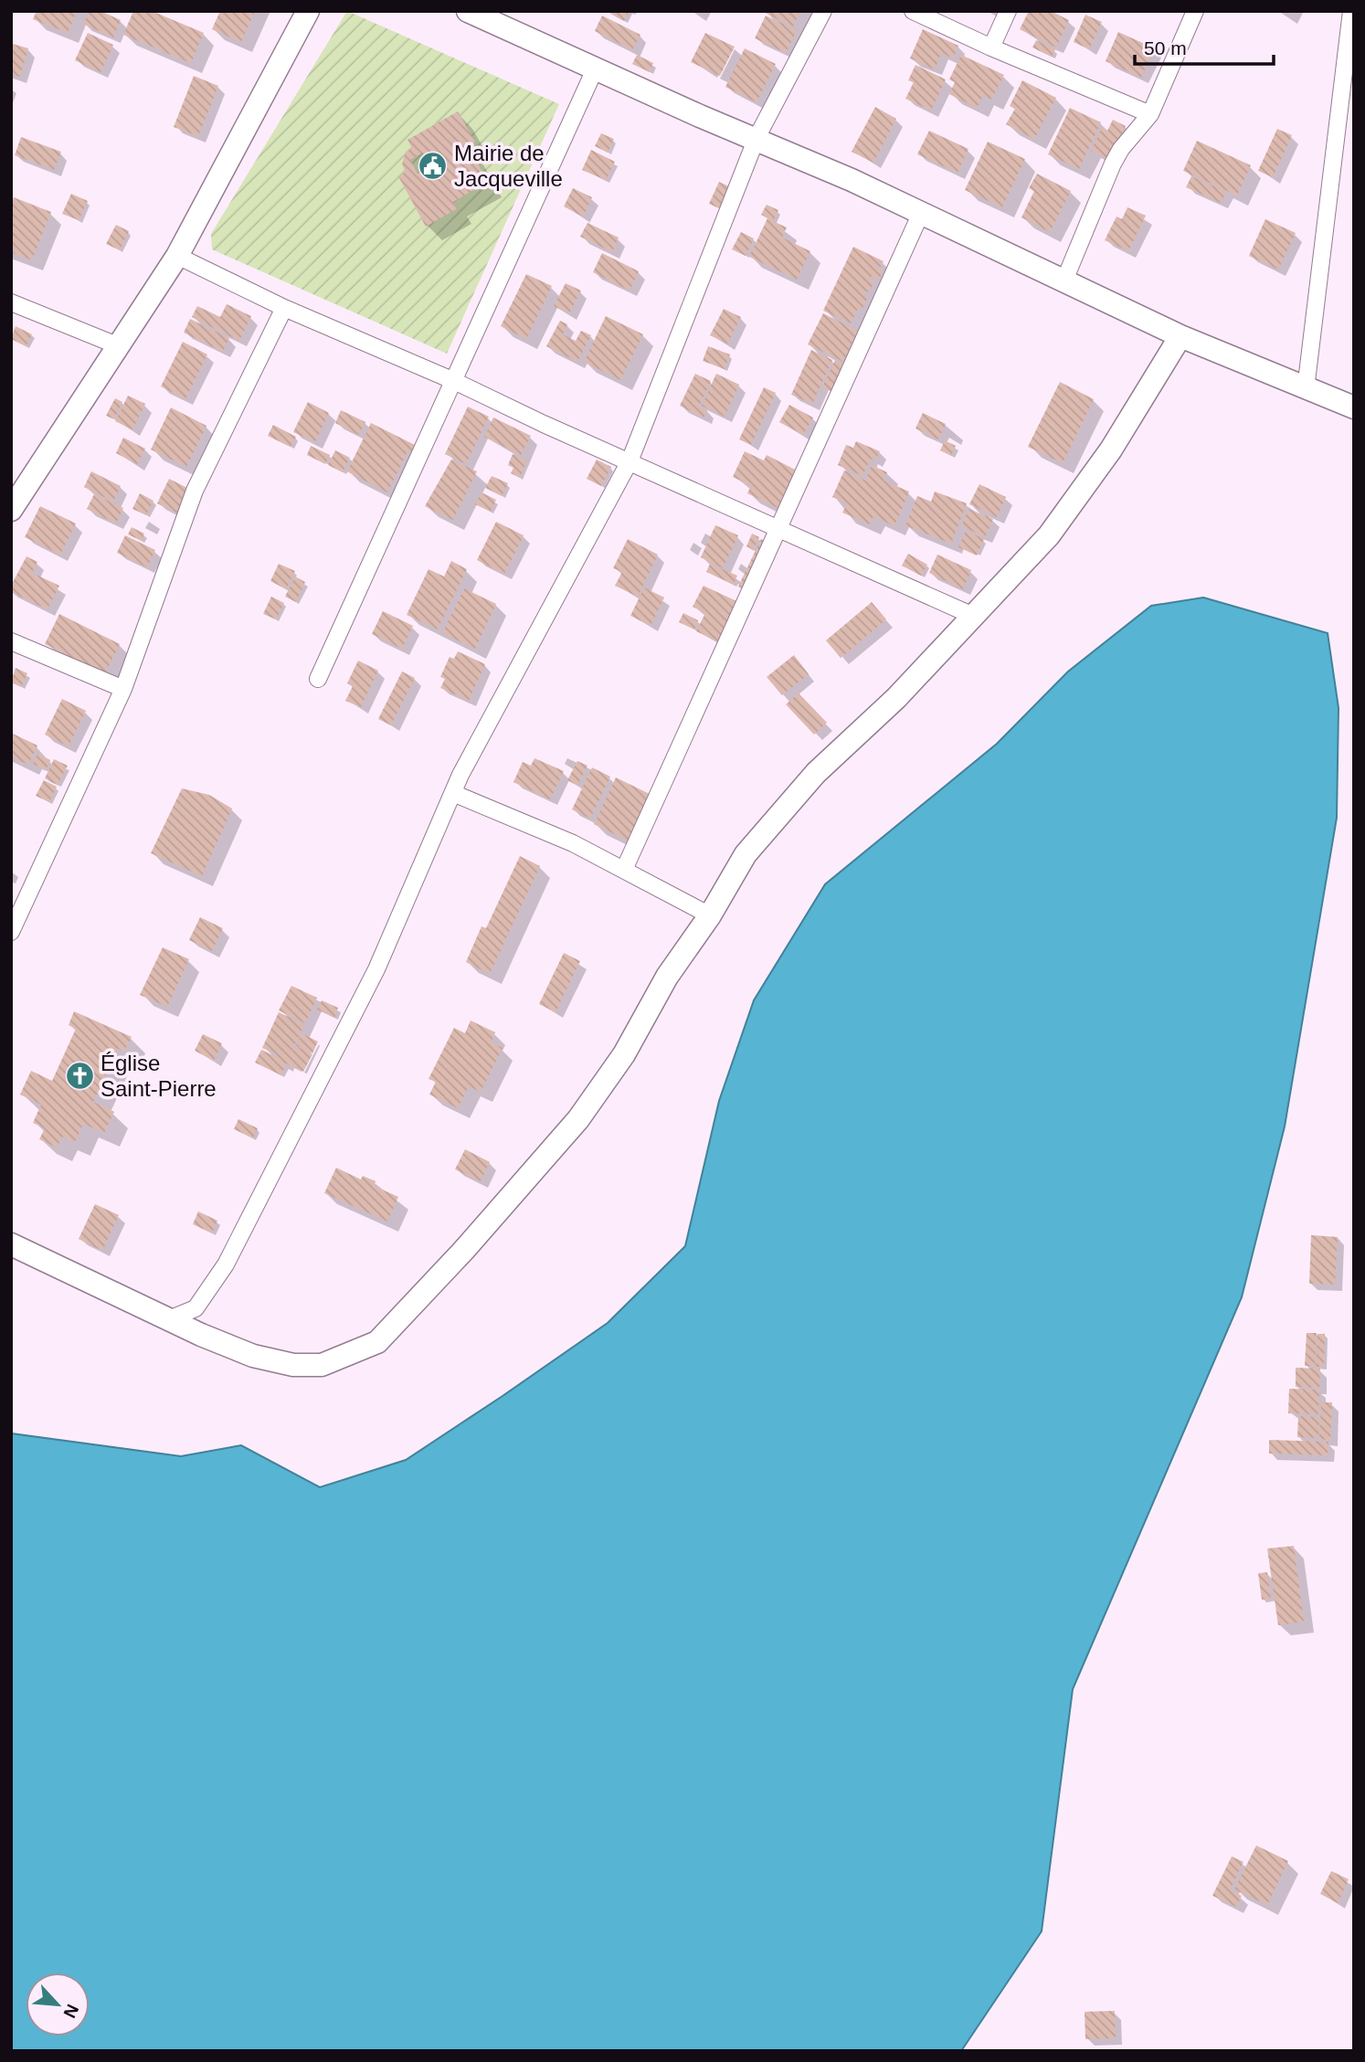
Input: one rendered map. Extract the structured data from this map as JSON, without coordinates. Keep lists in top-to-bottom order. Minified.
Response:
{"places":{"public building":["Mairie de Jacqueville"],"church":["Église Saint-Pierre"]},"scale_bar":"50 m","north":"bottom right"}
